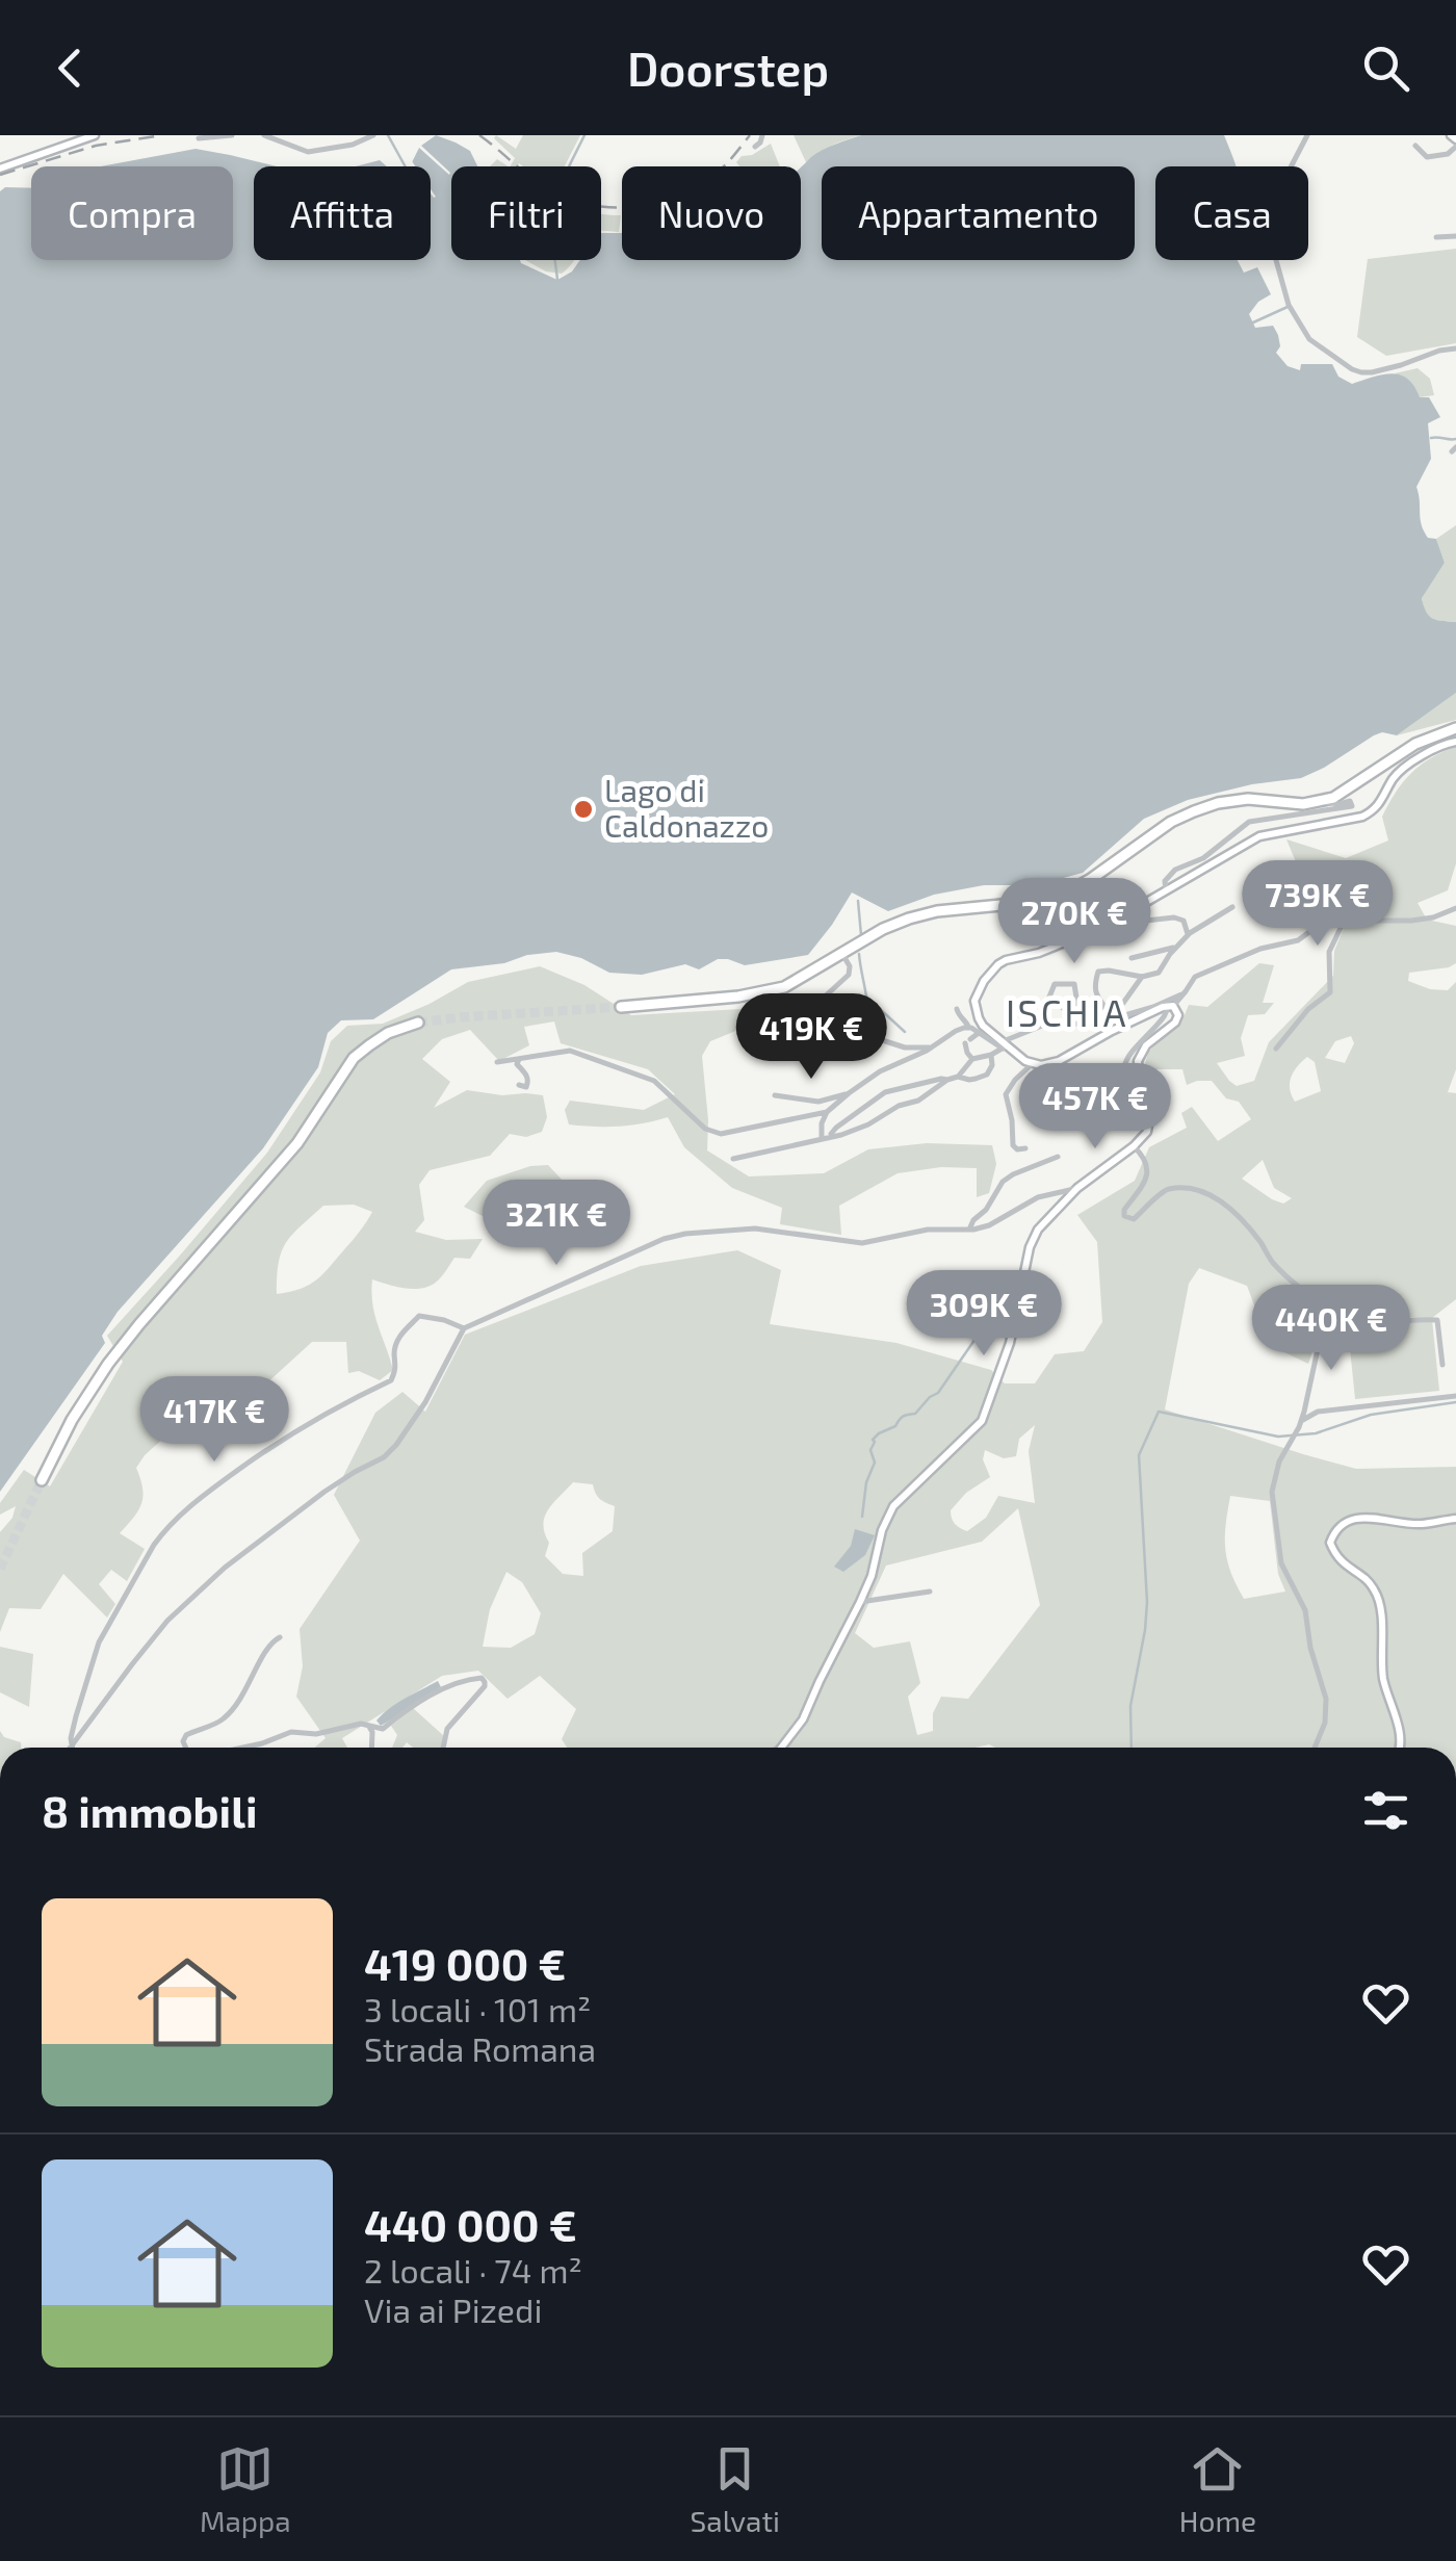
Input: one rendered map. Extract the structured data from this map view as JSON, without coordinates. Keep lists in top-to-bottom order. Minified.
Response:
{"districts":["ISCHIA"],"places":["Lago di Caldonazzo"],"page":{"header":"Doorstep","chip":["Compra","Affitta","Filtri","Nuovo","Appartamento","Casa"],"price":["739K €","270K €","419K €","457K €","321K €","309K €","440K €","417K €"],"heading":"8 immobili","list":[{"name":"419 000 €","note":"3 locali · 101 m² · Strada Romana"},{"name":"440 000 €","note":"2 locali · 74 m² · Via ai Pizedi"}],"tabs":["Mappa","Salvati","Home"]}}
